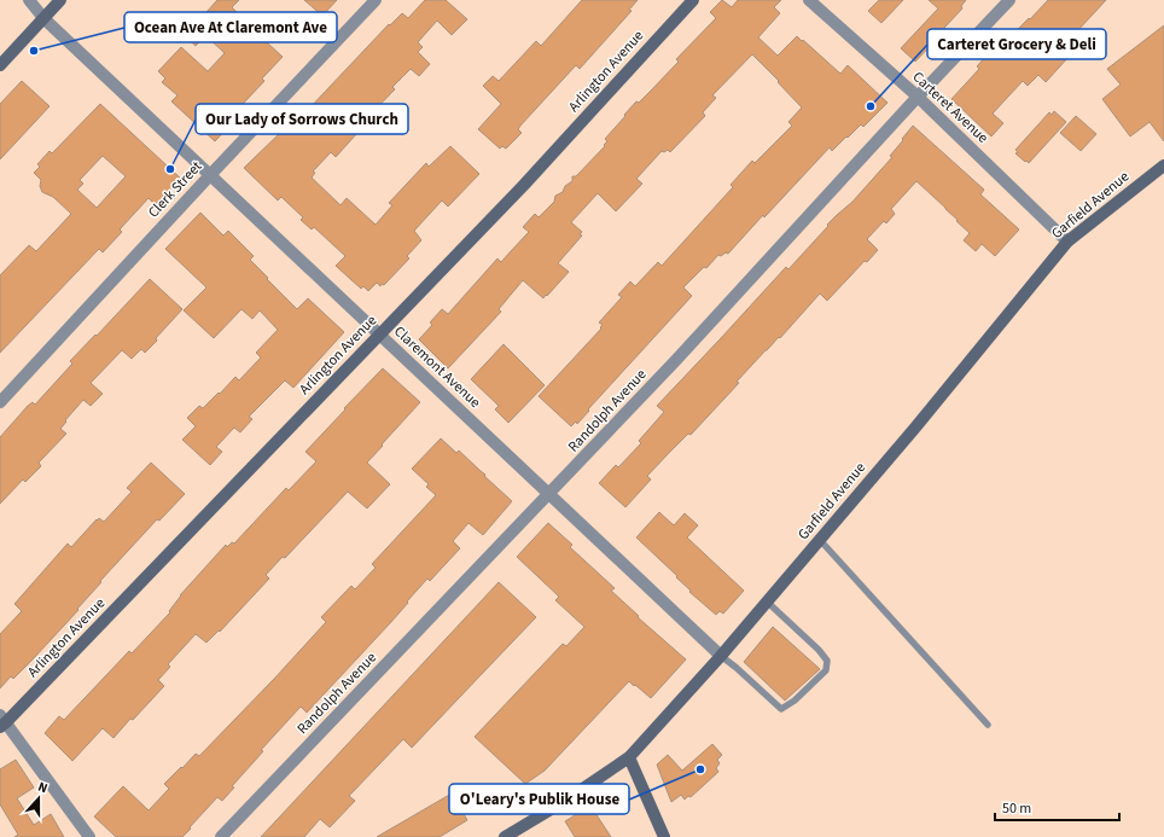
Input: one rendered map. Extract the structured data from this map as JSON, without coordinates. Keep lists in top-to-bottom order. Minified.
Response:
{"streets":{"street":["Arlington Avenue","Carteret Avenue","Clerk Street","Garfield Avenue","Claremont Avenue","Randolph Avenue"]},"crossings":[["Arlington Avenue","Claremont Avenue"],["Carteret Avenue","Garfield Avenue"],["Carteret Avenue","Randolph Avenue"],["Clerk Street","Claremont Avenue"],["Garfield Avenue","Claremont Avenue"],["Claremont Avenue","Randolph Avenue"]],"places":["Ocean Ave At Claremont Ave","Carteret Grocery & Deli","Our Lady of Sorrows Church","O'Leary's Publik House"],"scale_bar":"50 m","north":"top"}
